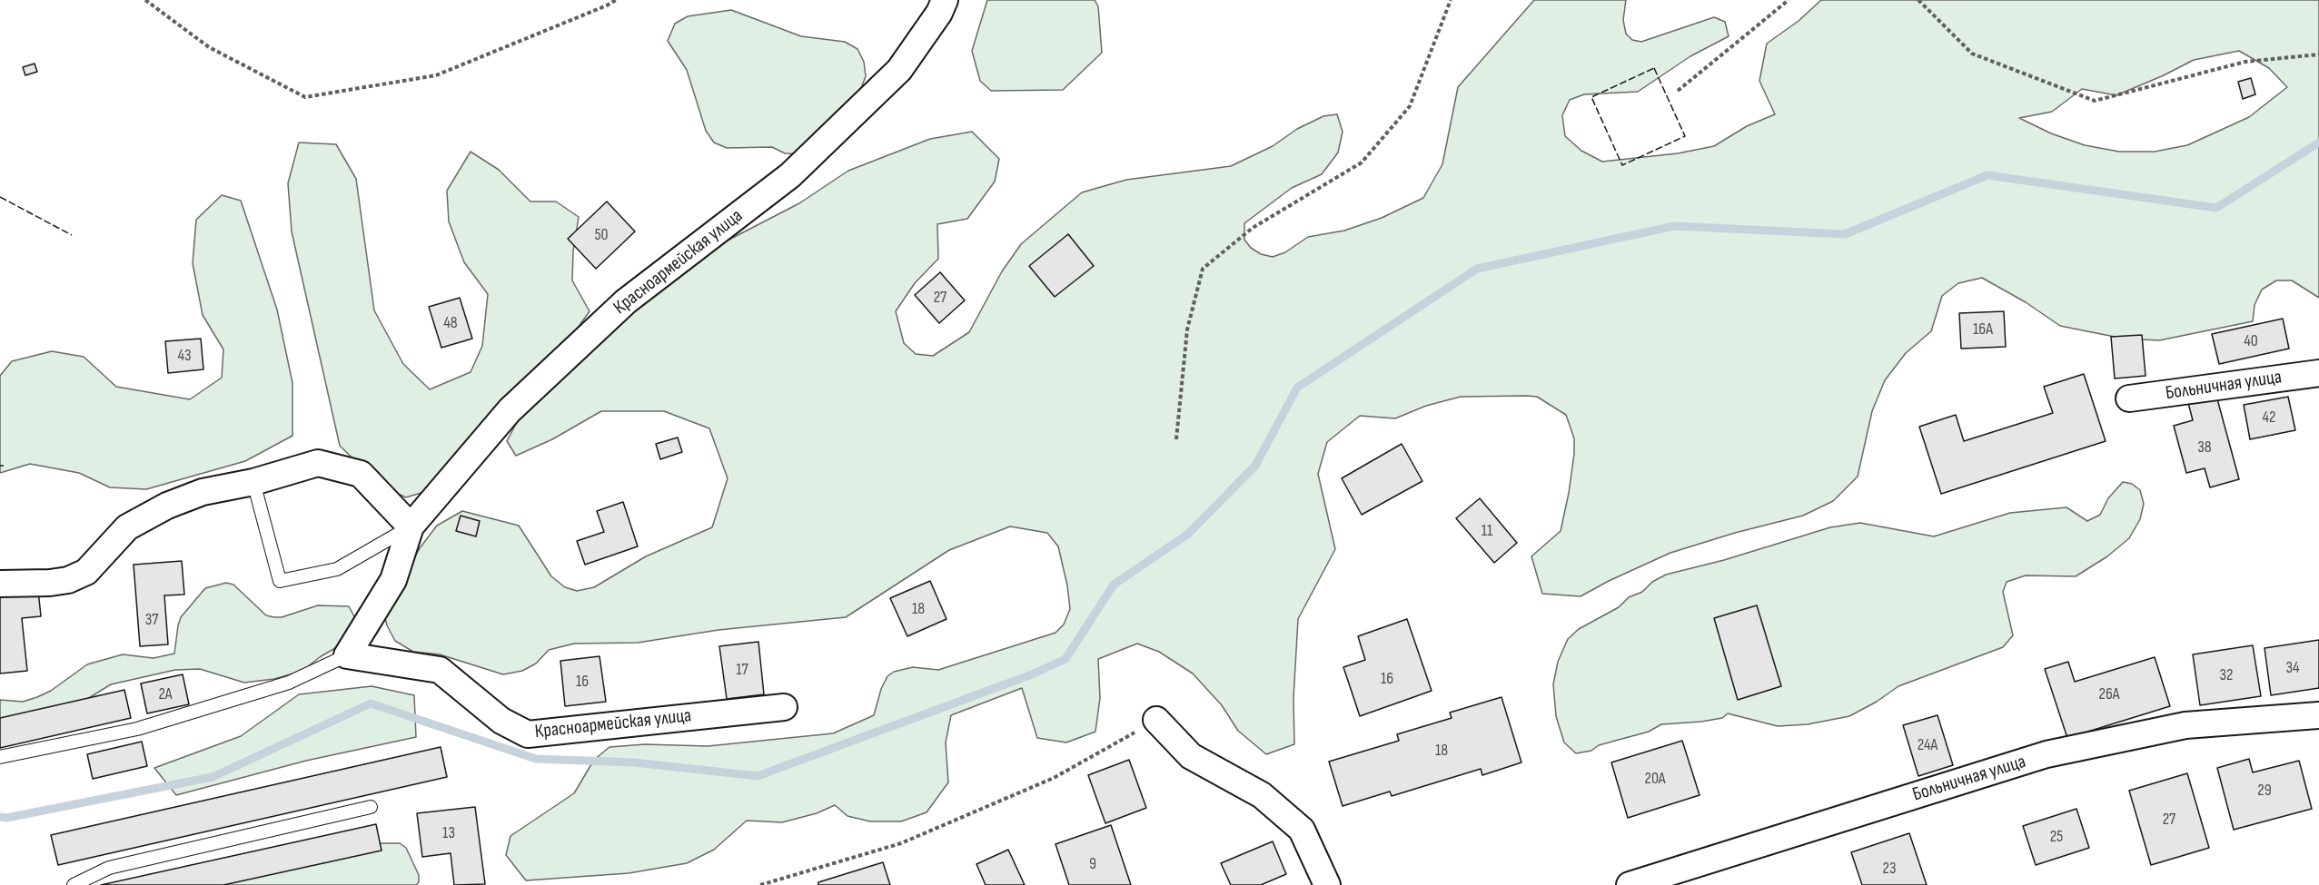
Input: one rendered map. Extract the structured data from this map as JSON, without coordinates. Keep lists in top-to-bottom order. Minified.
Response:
{"streets":{"street":["Красноармейская улица","Больничная улица"]},"house_numbers":["50","27","48","16А","40","43","42","38","11","18","37","34","17","32","16","16","2А","26А","24А","18","20А","29","27","13","25","9","23"]}
